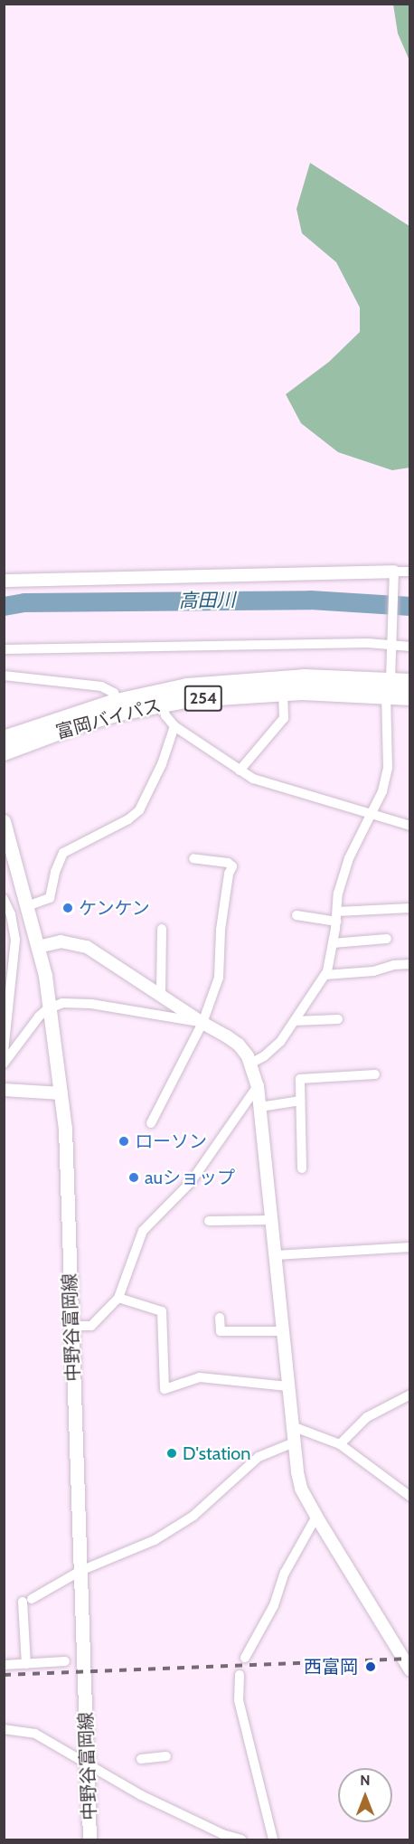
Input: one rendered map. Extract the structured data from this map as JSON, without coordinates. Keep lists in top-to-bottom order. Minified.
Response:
{"streets":{"highway":["254","富岡バイパス"],"main road":["中野谷富岡線"]},"water":["高田川"],"places":["ケンケン","ローソン","auショップ","D'station","西富岡"],"north":"top"}
